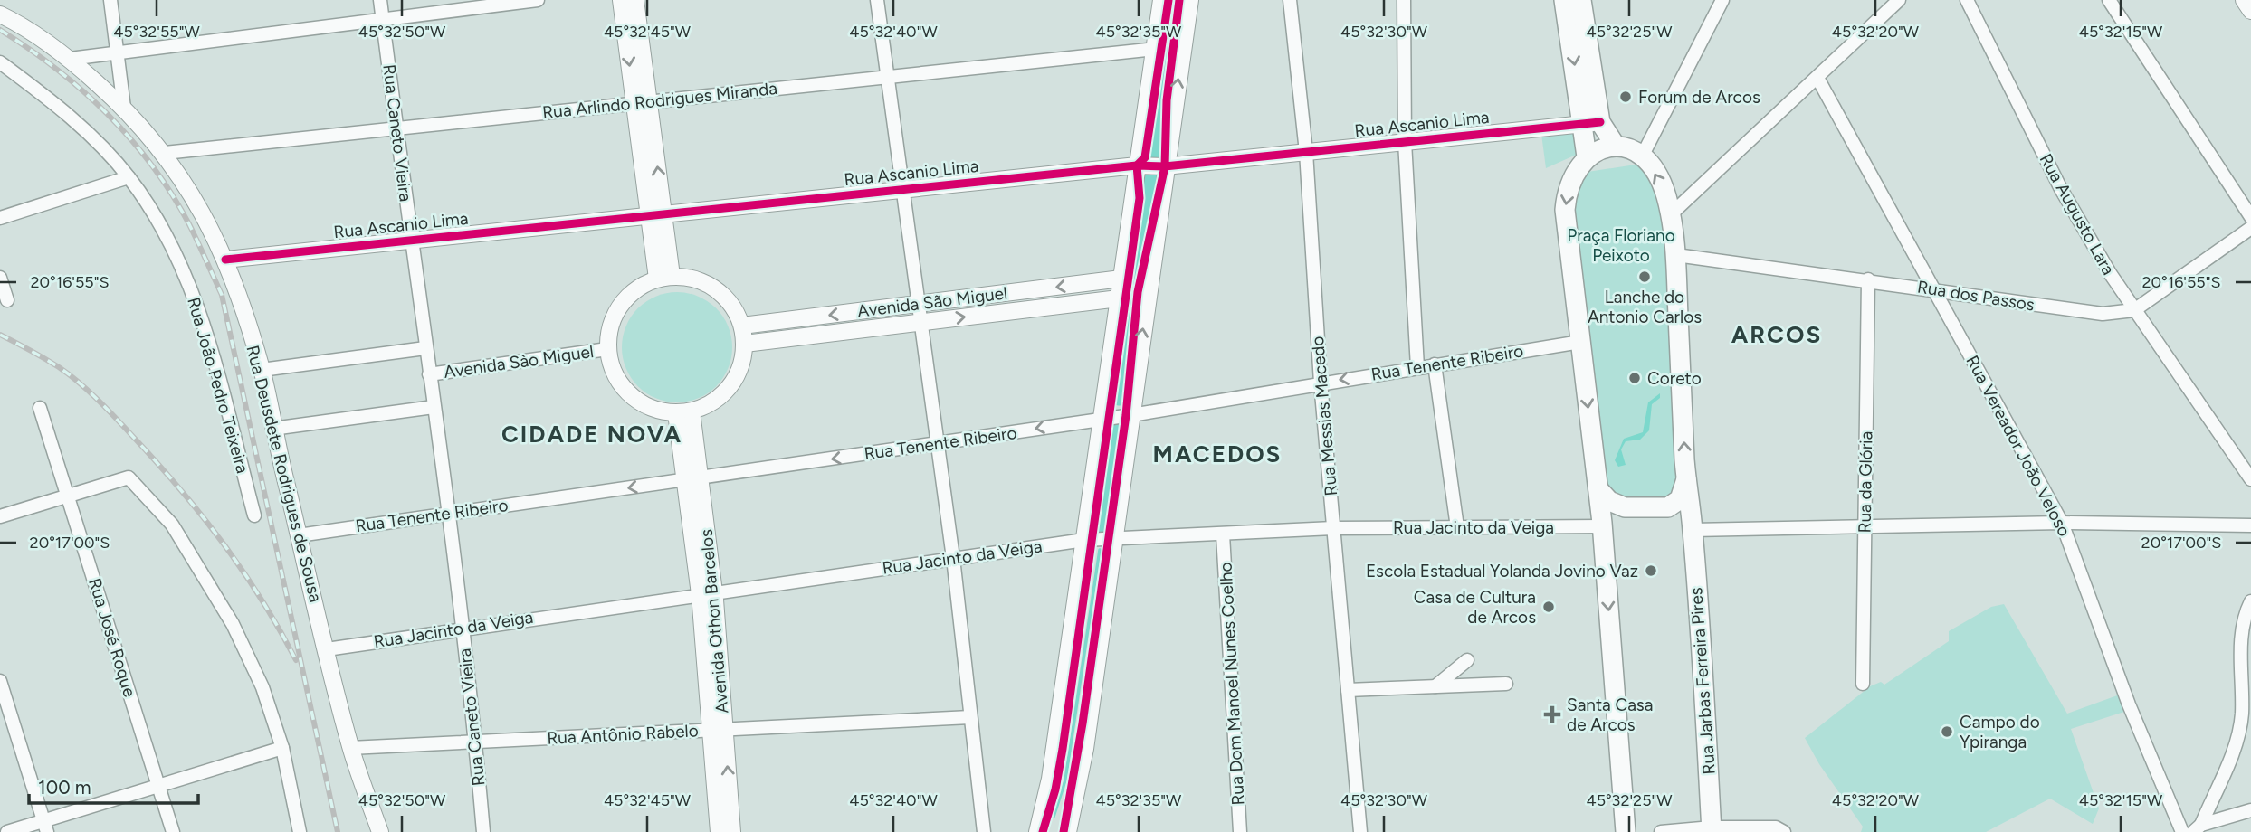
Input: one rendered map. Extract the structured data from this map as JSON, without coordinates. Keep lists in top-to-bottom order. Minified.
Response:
{"streets":{"main road":["Rua Jarbas Ferreira Pires"],"street":["Rua Arlindo Rodrigues Miranda","Rua Ascanio Lima","Rua Caneto Vieira","Rua Augusto Lara","Rua dos Passos","Avenida São Miguel","Avenida Sào Miguel","Rua Tenente Ribeiro","Rua João Pedro Teixeira","Rua Messias Macedo","Rua Vereador João Veloso","Rua Deusdete Rodrigues de Sousa","Rua da Glória","Rua Jacinto da Veiga","Avenida Othon Barcelos","Rua José Roque","Rua Dom Manoel Nunes Coelho","Rua Antônio Rabelo"]},"crossings":[["Rua Arlindo Rodrigues Miranda","Rua Caneto Vieira"],["Rua Arlindo Rodrigues Miranda","Rua Deusdete Rodrigues de Sousa"],["Rua Ascanio Lima","Rua Caneto Vieira"],["Rua Ascanio Lima","Rua Messias Macedo"],["Rua Ascanio Lima","Rua Deusdete Rodrigues de Sousa"],["Rua Caneto Vieira","Avenida Sào Miguel"],["Rua Caneto Vieira","Rua Tenente Ribeiro"],["Rua Caneto Vieira","Rua Jacinto da Veiga"],["Rua Caneto Vieira","Rua Antônio Rabelo"],["Rua Augusto Lara","Rua dos Passos"],["Rua dos Passos","Rua Vereador João Veloso"],["Rua dos Passos","Rua da Glória"],["Avenida São Miguel","Avenida Sào Miguel"],["Avenida São Miguel","Avenida Othon Barcelos"],["Avenida Sào Miguel","Avenida Othon Barcelos"],["Rua Tenente Ribeiro","Rua Messias Macedo"],["Rua Tenente Ribeiro","Rua Deusdete Rodrigues de Sousa"],["Rua Tenente Ribeiro","Avenida Othon Barcelos"],["Rua Messias Macedo","Rua Jacinto da Veiga"],["Rua Deusdete Rodrigues de Sousa","Rua Jacinto da Veiga"],["Rua Deusdete Rodrigues de Sousa","Rua Antônio Rabelo"],["Rua Jacinto da Veiga","Avenida Othon Barcelos"],["Rua Jacinto da Veiga","Rua Dom Manoel Nunes Coelho"],["Avenida Othon Barcelos","Rua Antônio Rabelo"]],"one_way":["Rua Tenente Ribeiro"],"districts":["ARCOS","CIDADE NOVA","MACEDOS"],"parks":["Praça Floriano Peixoto"],"places":{"other":["Forum de Arcos","Lanche do Antonio Carlos","Coreto","Escola Estadual Yolanda Jovino Vaz","Casa de Cultura de Arcos","Campo do Ypiranga"],"health":["Santa Casa de Arcos"]},"scale_bar":"100 m","coordinates":["45°32'55\"W","45°32'50\"W","45°32'45\"W","45°32'40\"W","45°32'35\"W","45°32'30\"W","45°32'25\"W","45°32'20\"W","45°32'15\"W","20°16'55\"S","20°17'00\"S"]}
